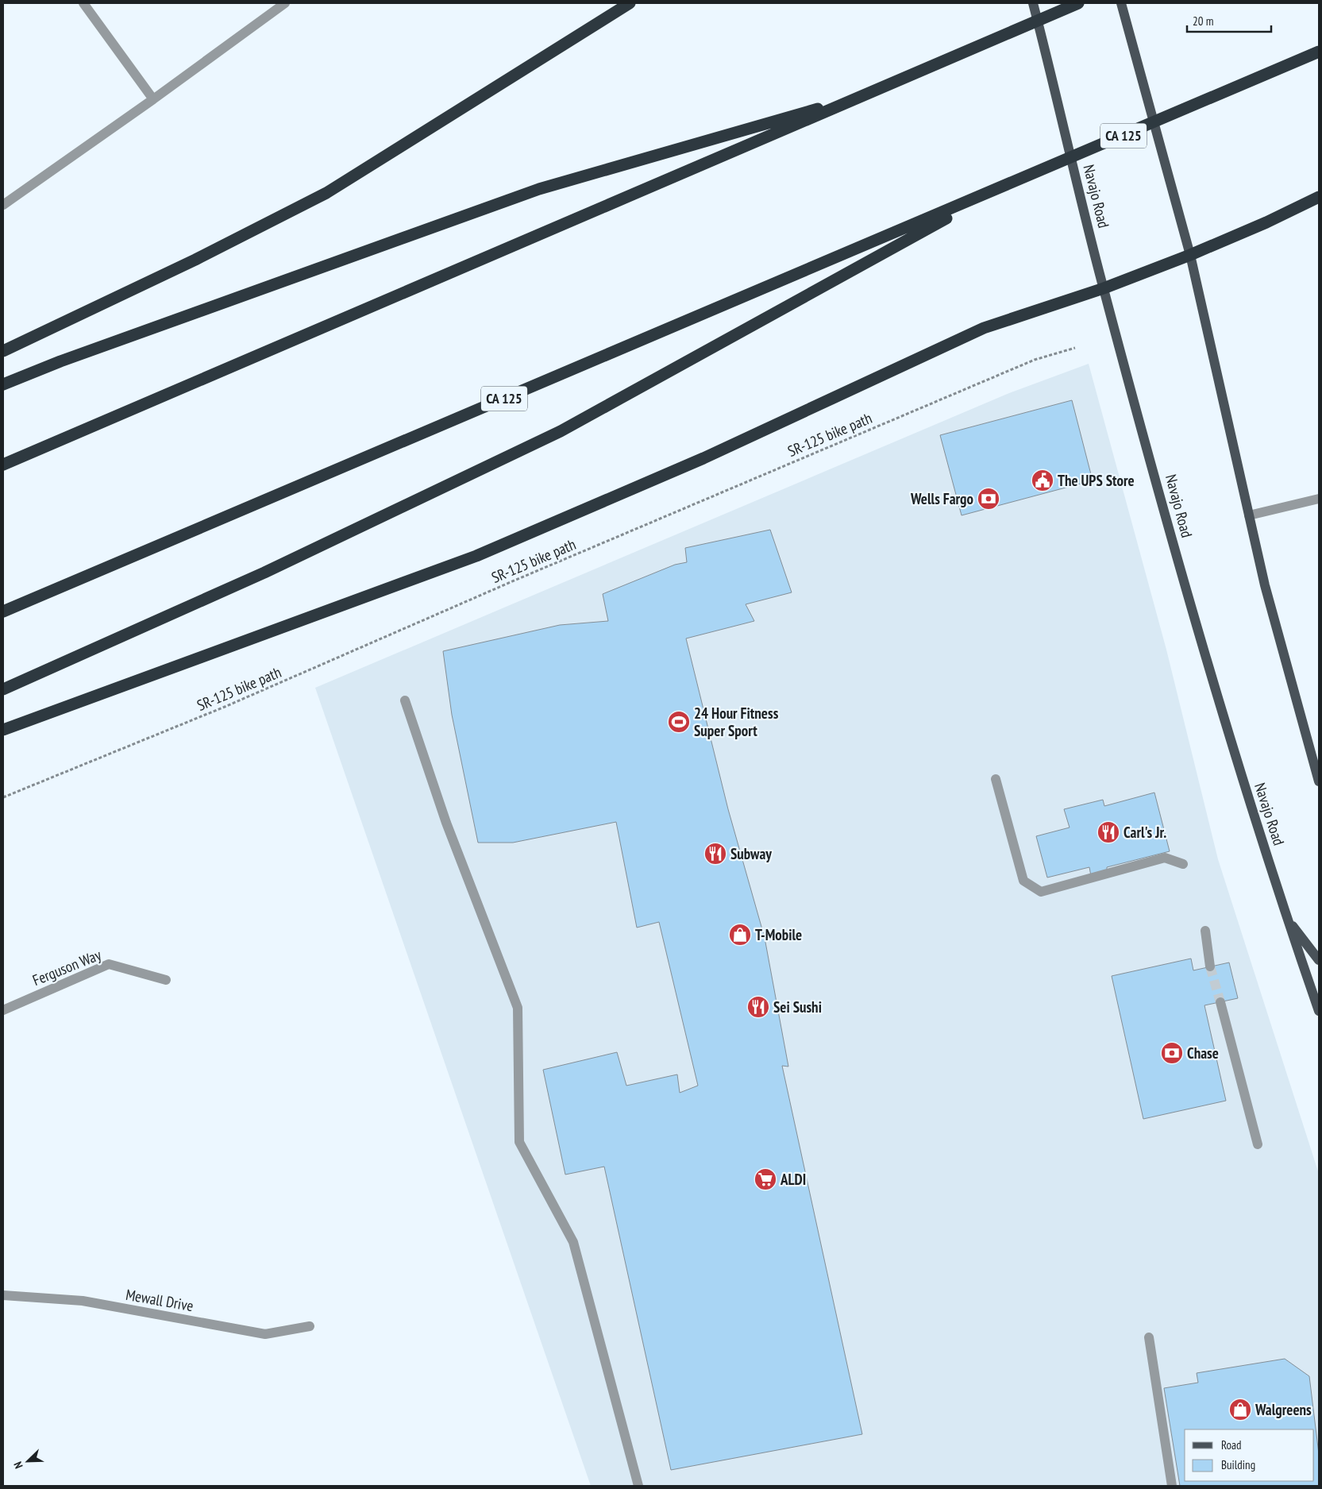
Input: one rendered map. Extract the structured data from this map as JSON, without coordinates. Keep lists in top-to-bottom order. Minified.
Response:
{"streets":{"highway":["CA 125"],"main road":["Navajo Road"],"street":["Ferguson Way","Mewall Drive"],"path":["SR-125 bike path"]},"places":{"public building":["The UPS Store"],"bank":["Wells Fargo","Chase"],"sports":["24 Hour Fitness Super Sport"],"restaurant":["Carl's Jr.","Subway","Sei Sushi"],"shop":["T-Mobile","Walgreens"],"supermarket":["ALDI"]},"legend":["Road","Building"],"scale_bar":"20 m","north":"bottom left"}
